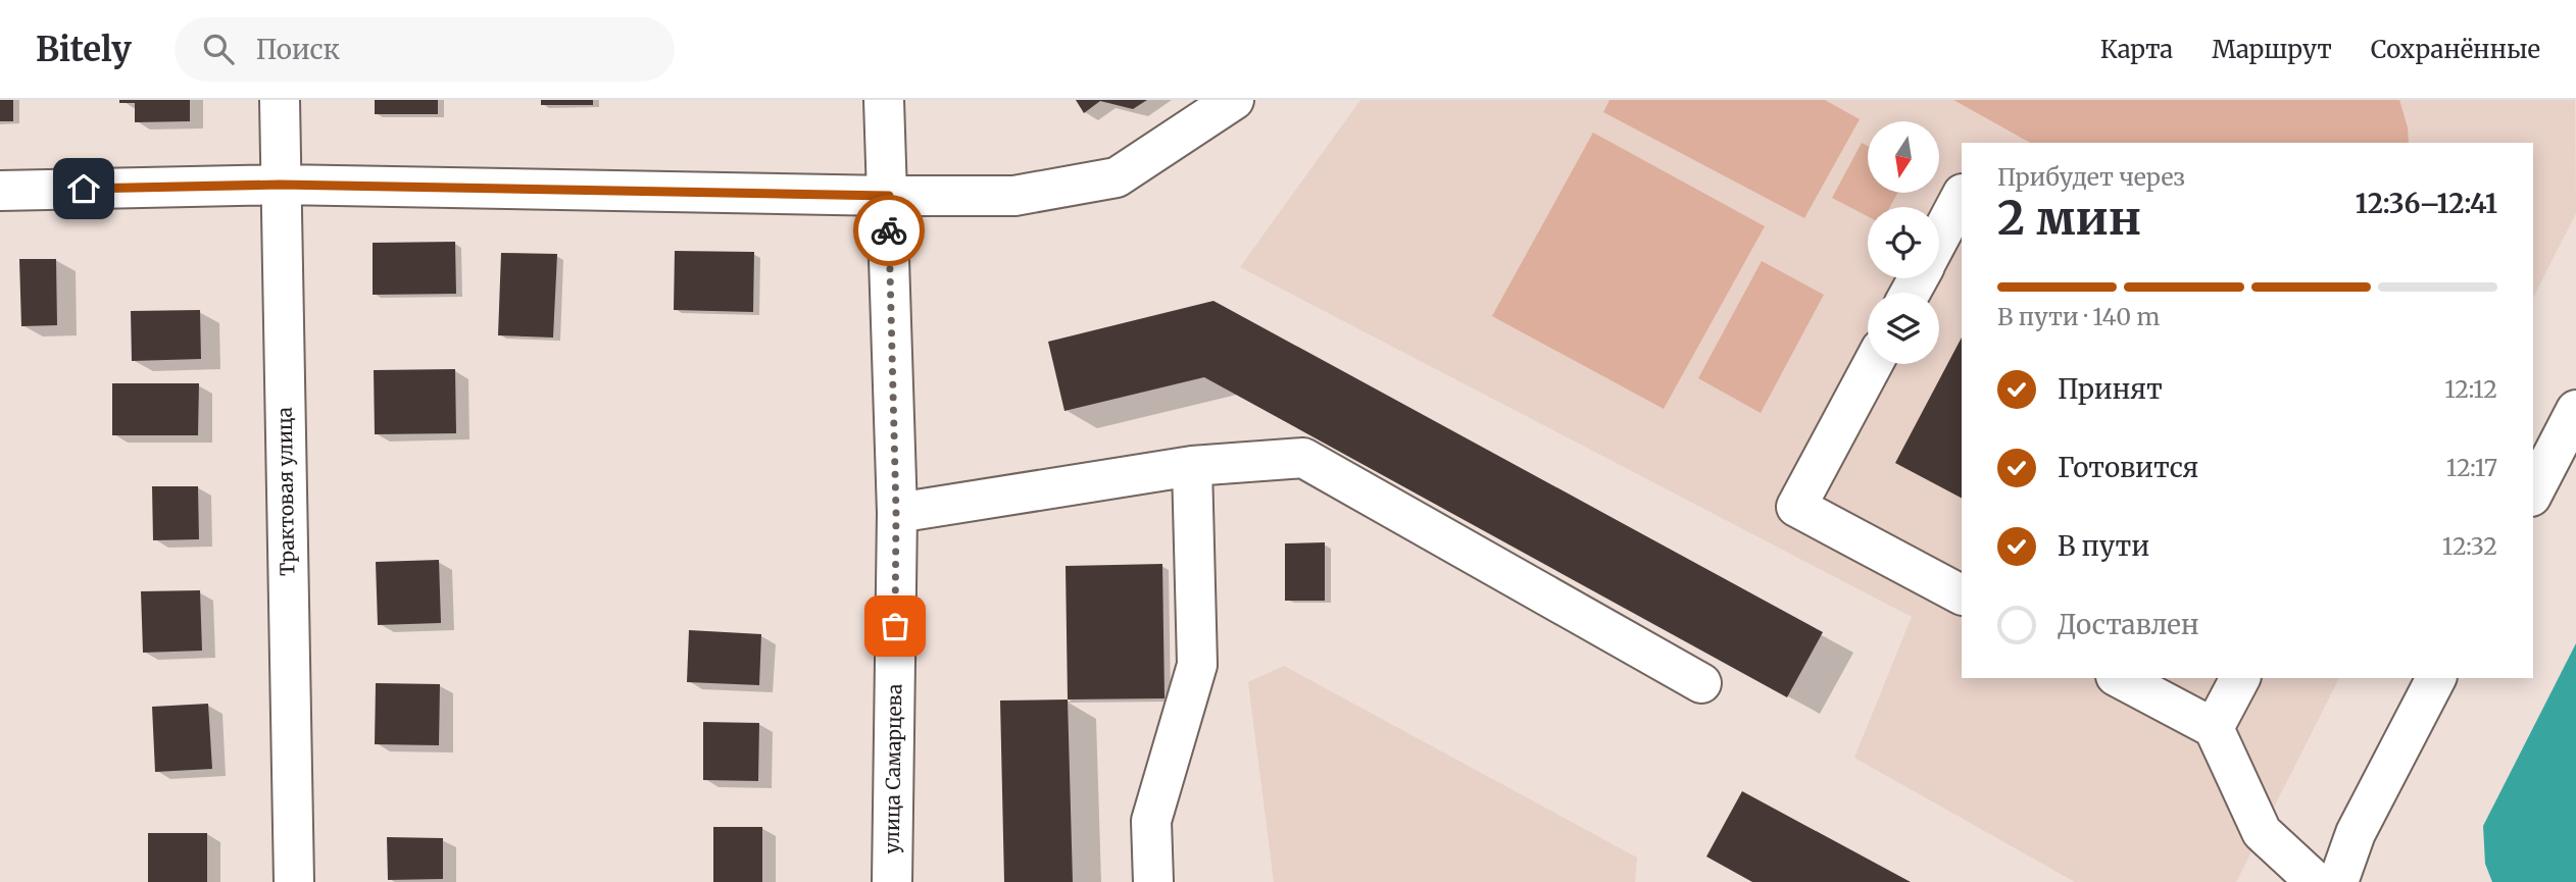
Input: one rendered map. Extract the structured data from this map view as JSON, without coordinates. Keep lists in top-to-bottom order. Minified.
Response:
{"streets":{"street":["Трактовая улица","улица Самарцева"]},"north":"bottom","page":{"header":"Bitely","search":"Поиск","nav":["Карта","Маршрут","Сохранённые"],"heading":["2 мин","Прибудет через","12:36–12:41"],"bar":"В пути · 140 m","list":[["Принят","12:12"],["Готовится","12:17"],["В пути","12:32"],"Доставлен"]}}
